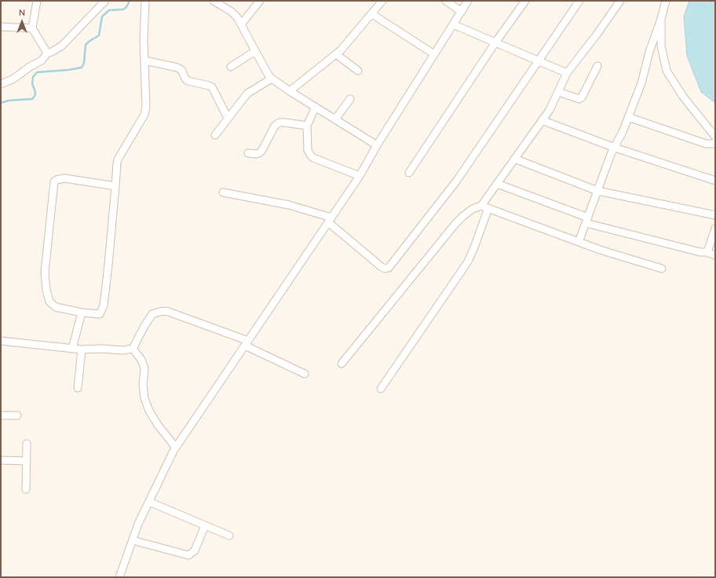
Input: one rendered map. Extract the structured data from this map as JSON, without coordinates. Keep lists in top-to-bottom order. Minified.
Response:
{"north":"top"}
